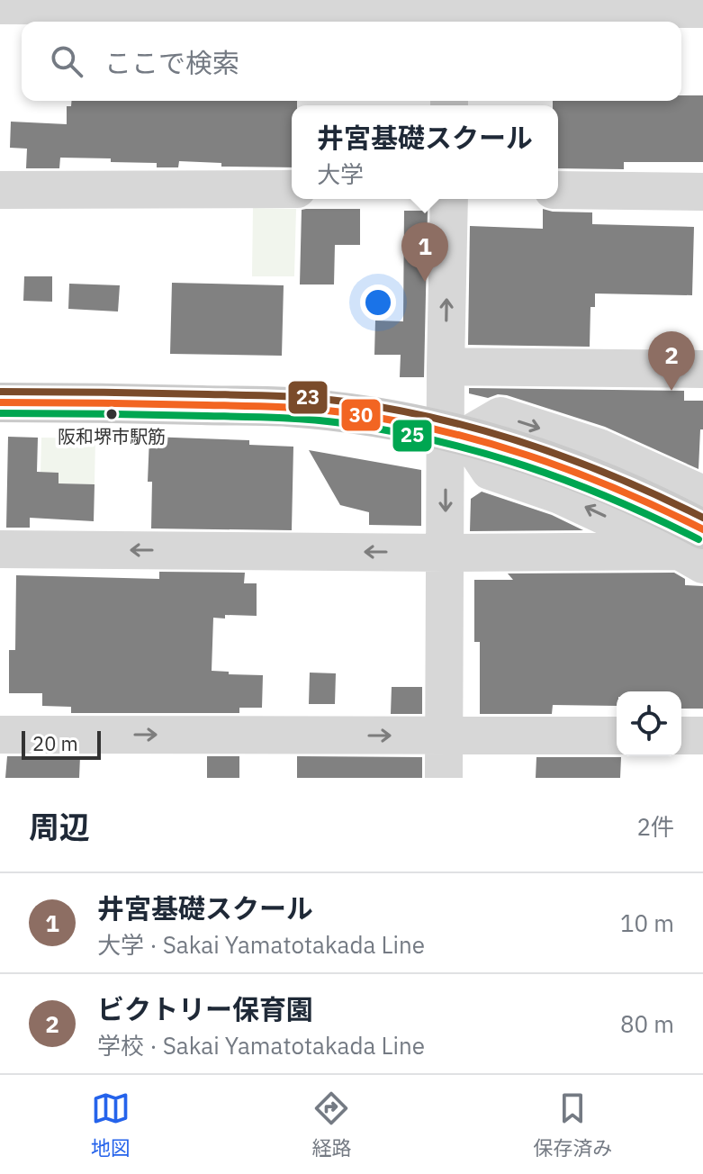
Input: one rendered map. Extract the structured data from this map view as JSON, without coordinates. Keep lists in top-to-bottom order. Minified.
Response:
{"places":["阪和堺市駅筋"],"lines":["transit line 23","transit line 30","transit line 25"],"scale_bar":"20 m","page":{"search":"ここで検索","popup":["井宮基礎スクール","大学"],"pins":["1","2"],"scale":"20 m","heading":["周辺","2件"],"list":[{"mark":"1","name":"井宮基礎スクール","note":"大学 · Sakai Yamatotakada Line","value":"10 m"},{"mark":"2","name":"ビクトリー保育園","note":"学校 · Sakai Yamatotakada Line","value":"80 m"}],"nav":["地図","経路","保存済み"]}}
